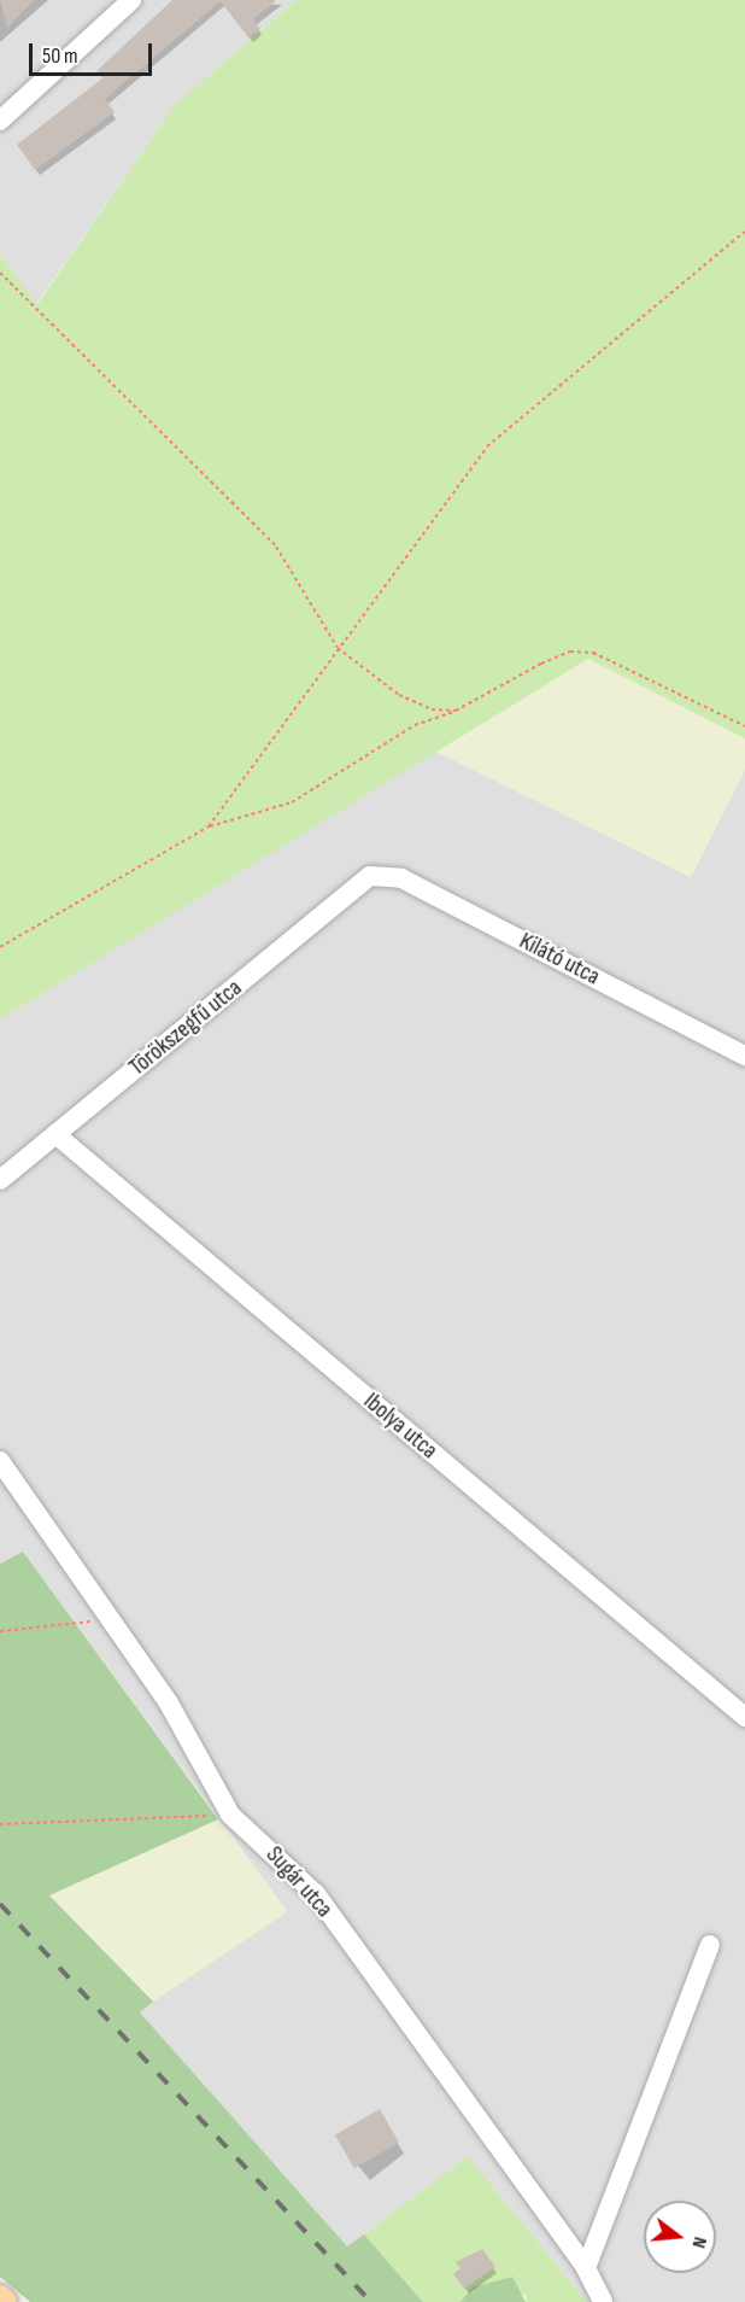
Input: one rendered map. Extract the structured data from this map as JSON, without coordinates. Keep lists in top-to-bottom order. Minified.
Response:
{"streets":{"street":["Kilátó utca","Törökszegfű utca","Ibolya utca","Sugár utca"]},"crossings":[["Kilátó utca","Törökszegfű utca"],["Törökszegfű utca","Ibolya utca"]],"scale_bar":"50 m","north":"right"}
